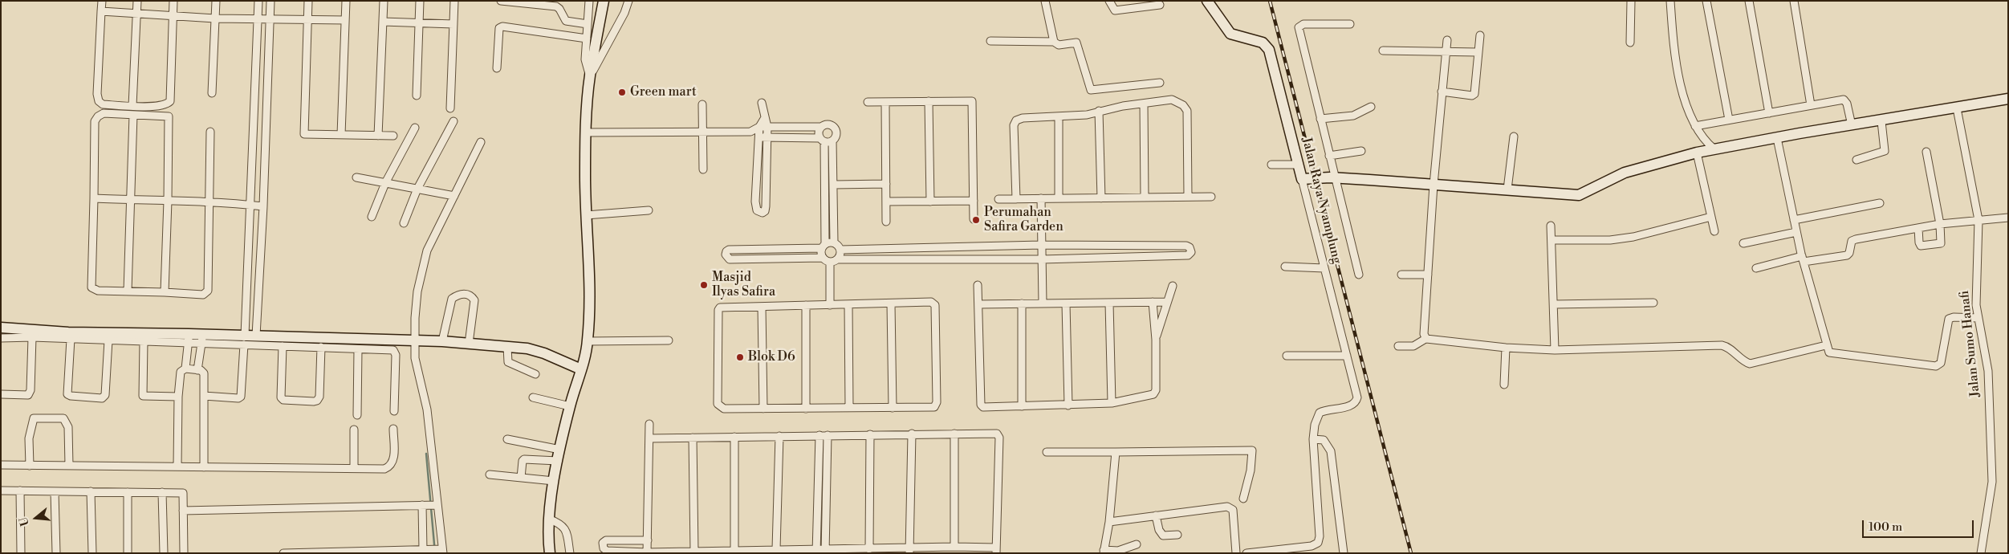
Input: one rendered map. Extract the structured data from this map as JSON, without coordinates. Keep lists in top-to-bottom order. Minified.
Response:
{"streets":{"street":["Jalan Raya Nyamplung","Jalan Sumo Hanafi"]},"places":["Green mart","Perumahan Safira Garden","Masjid Ilyas Safira","Blok D6"],"scale_bar":"100 m","north":"left"}
